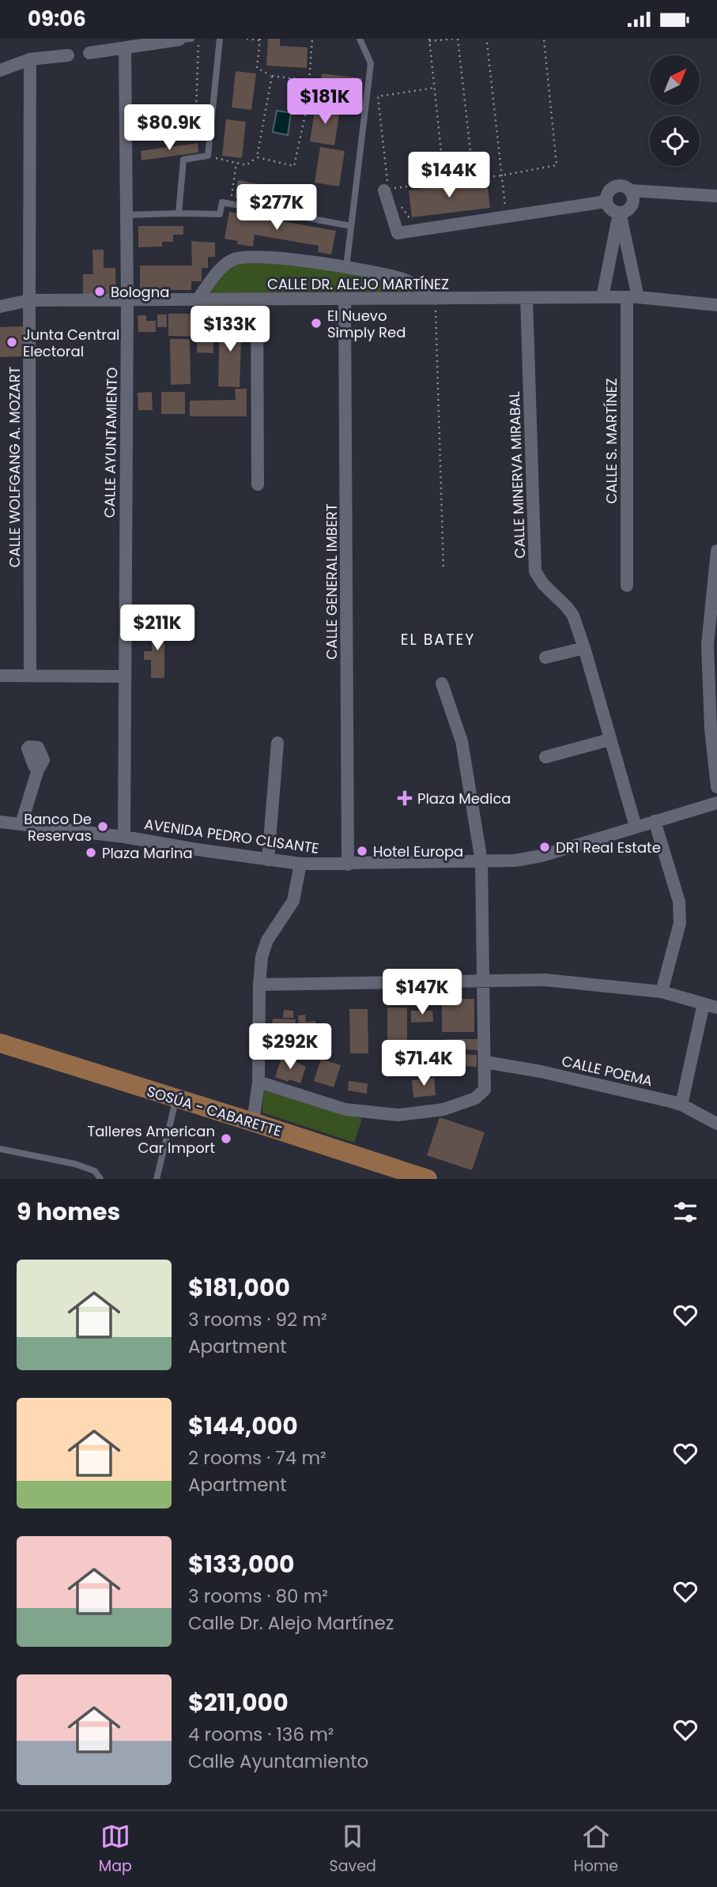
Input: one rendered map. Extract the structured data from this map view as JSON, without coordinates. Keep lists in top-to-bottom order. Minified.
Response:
{"streets":{"main road":["SOSÚA - CABARETTE"],"street":["CALLE DR. ALEJO MARTÍNEZ","CALLE S. MARTÍNEZ","CALLE AYUNTAMIENTO","CALLE WOLFGANG A. MOZART","CALLE MINERVA MIRABAL","CALLE GENERAL IMBERT","AVENIDA PEDRO CLISANTE","CALLE POEMA"]},"crossings":[["CALLE DR. ALEJO MARTÍNEZ","CALLE S. MARTÍNEZ"],["CALLE DR. ALEJO MARTÍNEZ","CALLE AYUNTAMIENTO"],["CALLE DR. ALEJO MARTÍNEZ","CALLE WOLFGANG A. MOZART"],["CALLE DR. ALEJO MARTÍNEZ","CALLE MINERVA MIRABAL"],["CALLE DR. ALEJO MARTÍNEZ","CALLE GENERAL IMBERT"],["CALLE AYUNTAMIENTO","AVENIDA PEDRO CLISANTE"],["CALLE MINERVA MIRABAL","AVENIDA PEDRO CLISANTE"],["CALLE GENERAL IMBERT","AVENIDA PEDRO CLISANTE"]],"districts":["EL BATEY"],"places":{"other":["Bologna","El Nuevo Simply Red","Junta Central Electoral","Banco De Reservas","DR1 Real Estate","Hotel Europa","Plaza Marina","Talleres American Car Import"],"health":["Plaza Medica"]},"north":"top right","page":{"status":"09:06","price":["$181K","$80.9K","$144K","$277K","$133K","$211K","$147K","$292K","$71.4K"],"heading":"9 homes","list":[{"name":"$181,000","note":"3 rooms · 92 m² · Apartment"},{"name":"$144,000","note":"2 rooms · 74 m² · Apartment"},{"name":"$133,000","note":"3 rooms · 80 m² · Calle Dr. Alejo Martínez"},{"name":"$211,000","note":"4 rooms · 136 m² · Calle Ayuntamiento"}],"tabs":["Map","Saved","Home"]}}
